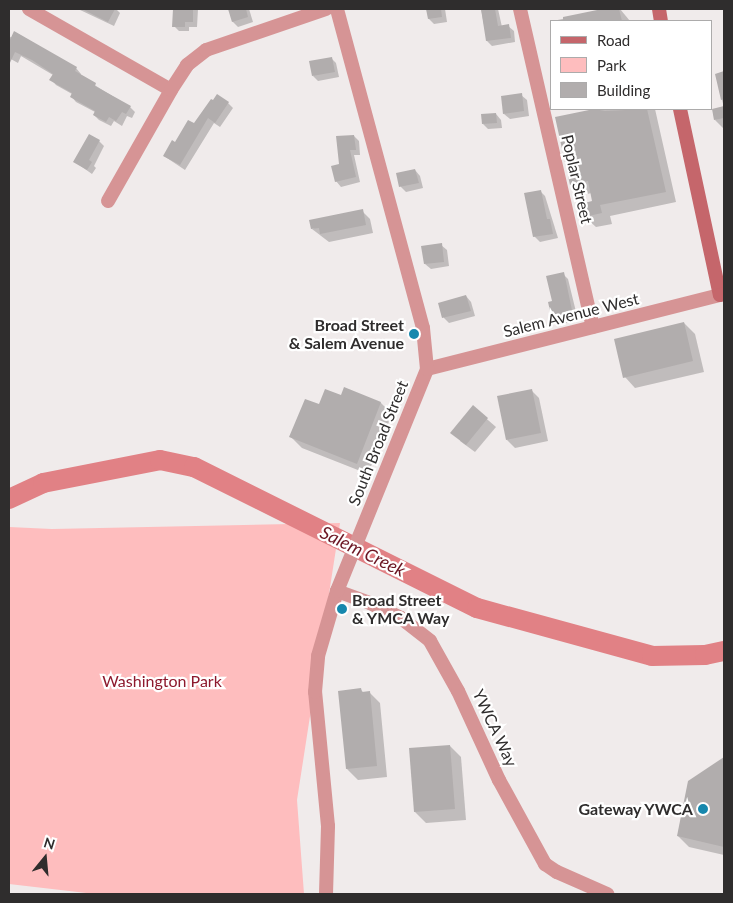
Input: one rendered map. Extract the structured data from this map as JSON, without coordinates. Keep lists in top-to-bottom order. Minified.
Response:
{"streets":{"street":["Poplar Street","Salem Avenue West","South Broad Street","YWCA Way"]},"crossings":[["Poplar Street","Salem Avenue West"],["Salem Avenue West","South Broad Street"],["South Broad Street","YWCA Way"]],"water":["Salem Creek"],"parks":["Washington Park"],"places":["Broad Street & Salem Avenue","Broad Street & YMCA Way","Gateway YWCA"],"legend":["Road","Park","Building"],"north":"top"}
